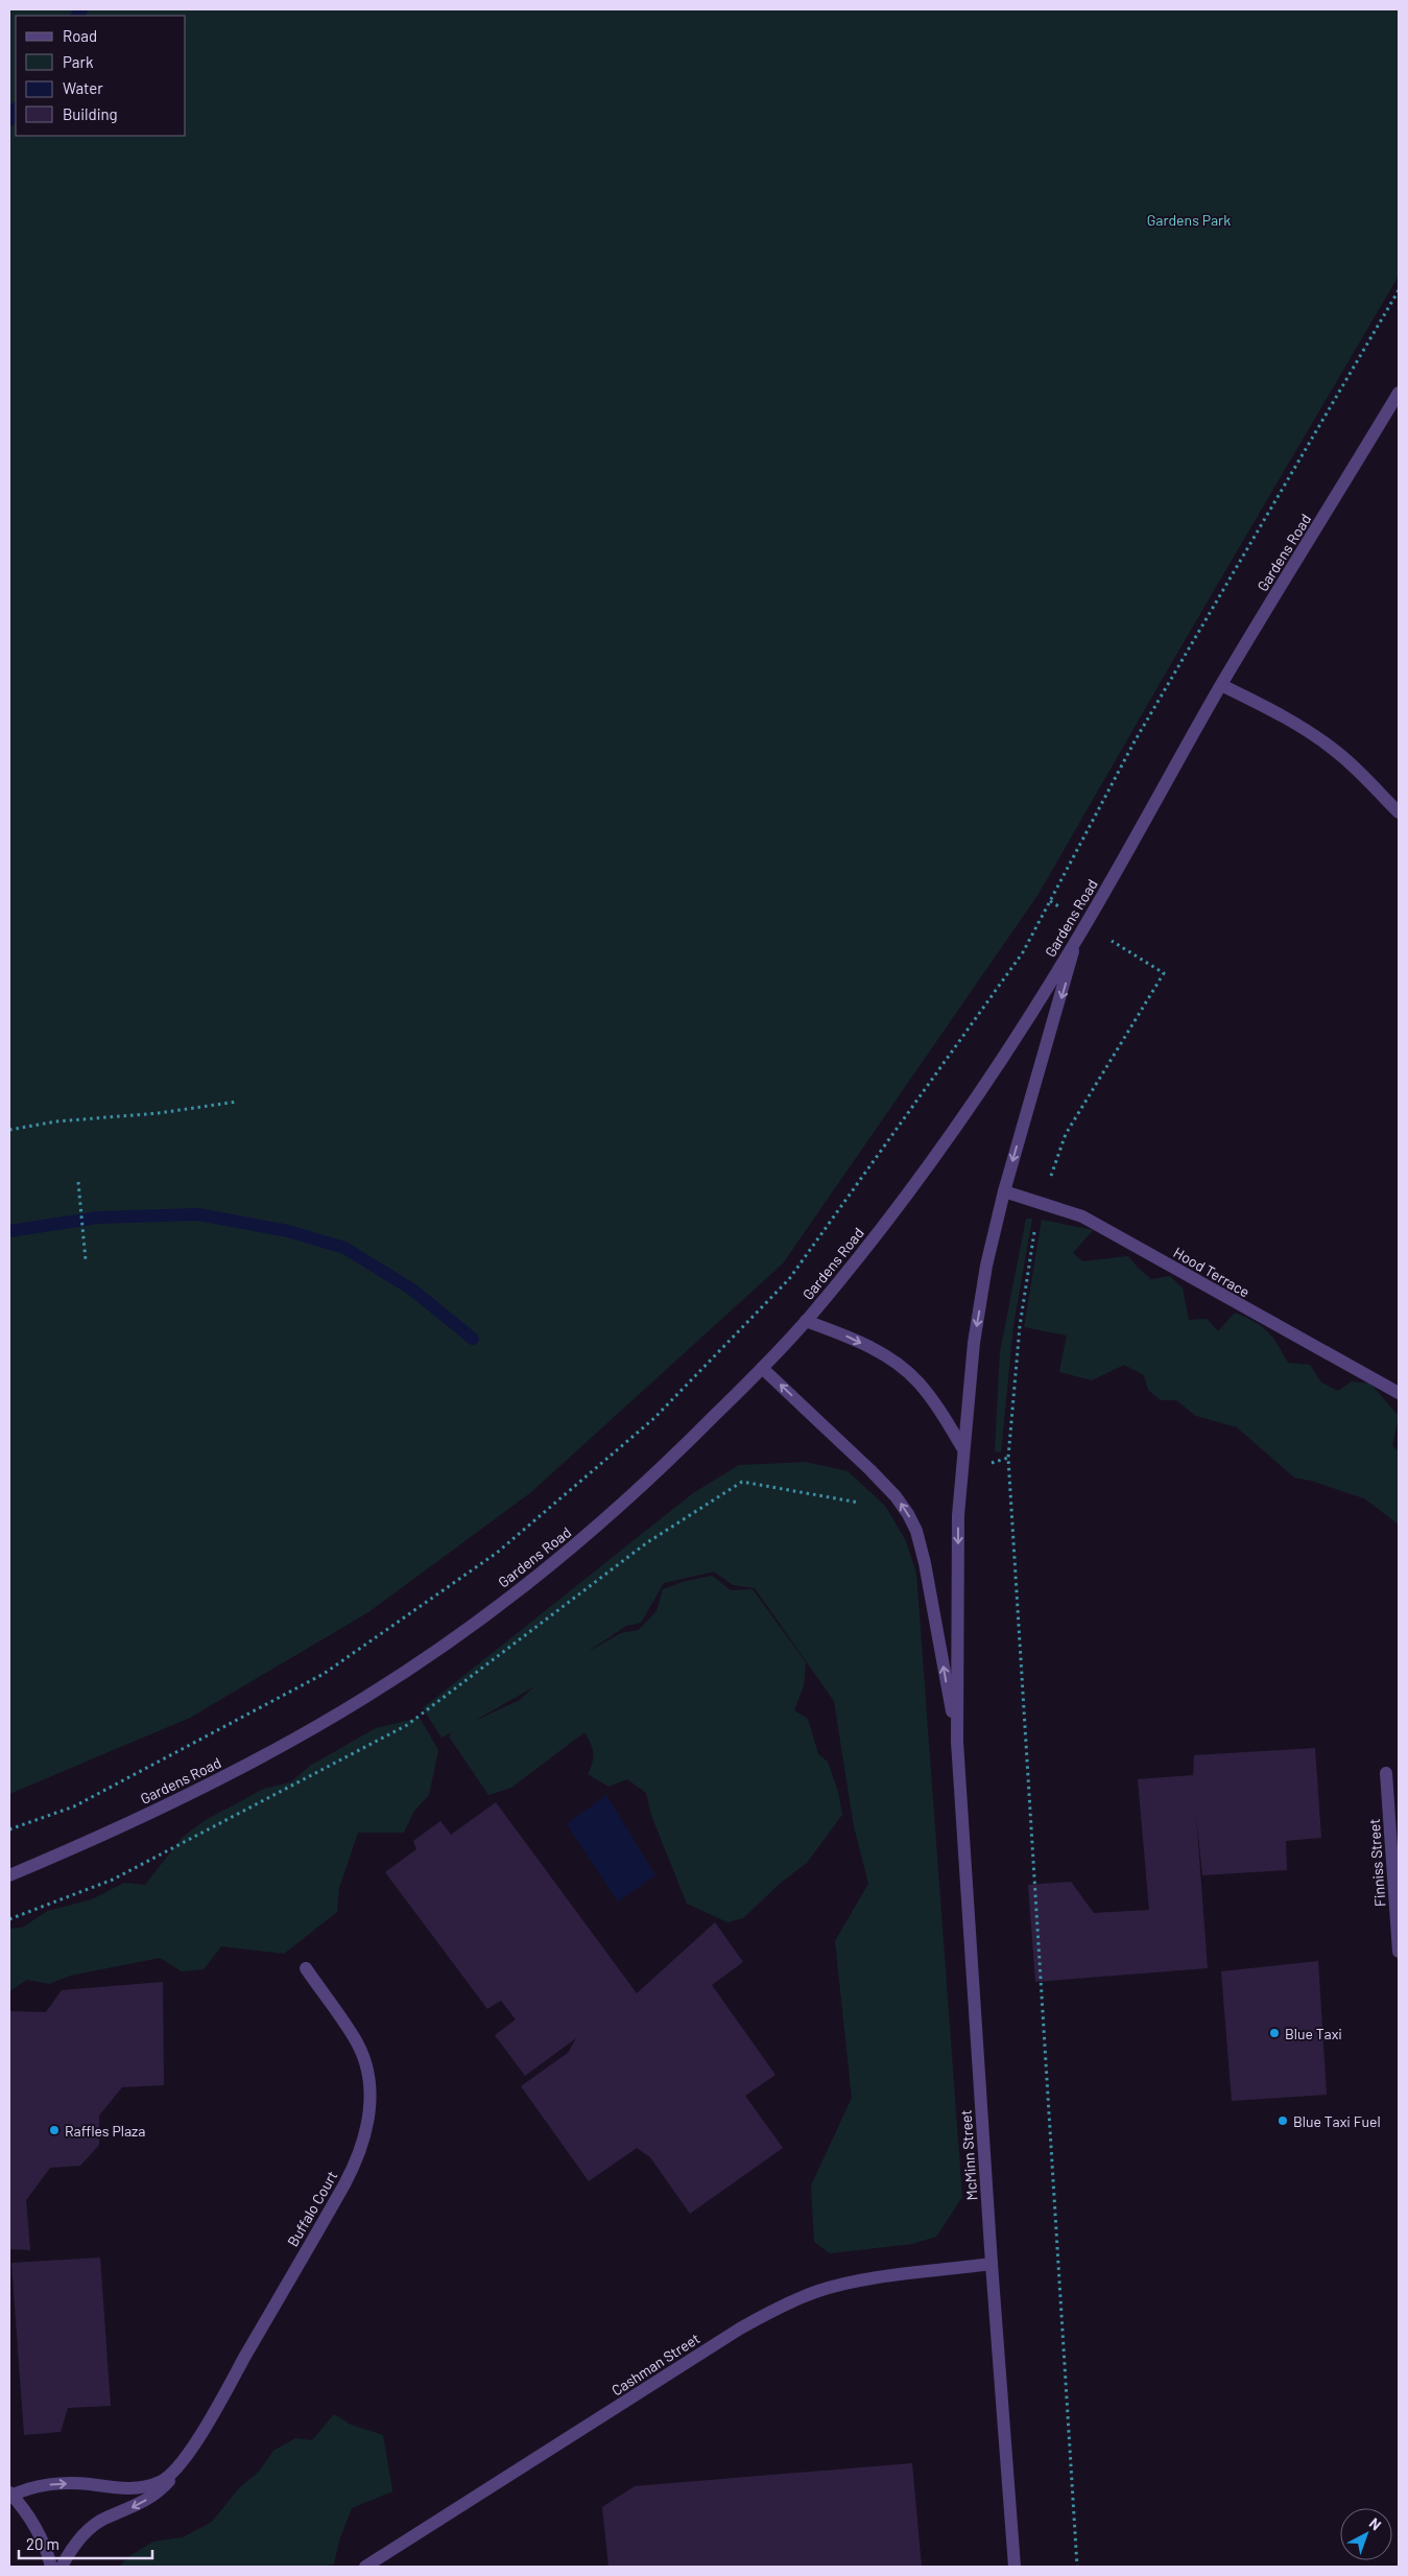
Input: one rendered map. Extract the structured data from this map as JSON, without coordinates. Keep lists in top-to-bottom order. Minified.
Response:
{"streets":{"street":["Gardens Road","Hood Terrace","Finniss Street","McMinn Street","Buffalo Court","Cashman Street"]},"crossings":[["McMinn Street","Cashman Street"]],"parks":["Gardens Park"],"places":["Blue Taxi","Blue Taxi Fuel","Raffles Plaza"],"legend":["Road","Park","Water","Building"],"scale_bar":"20 m","north":"top right"}
